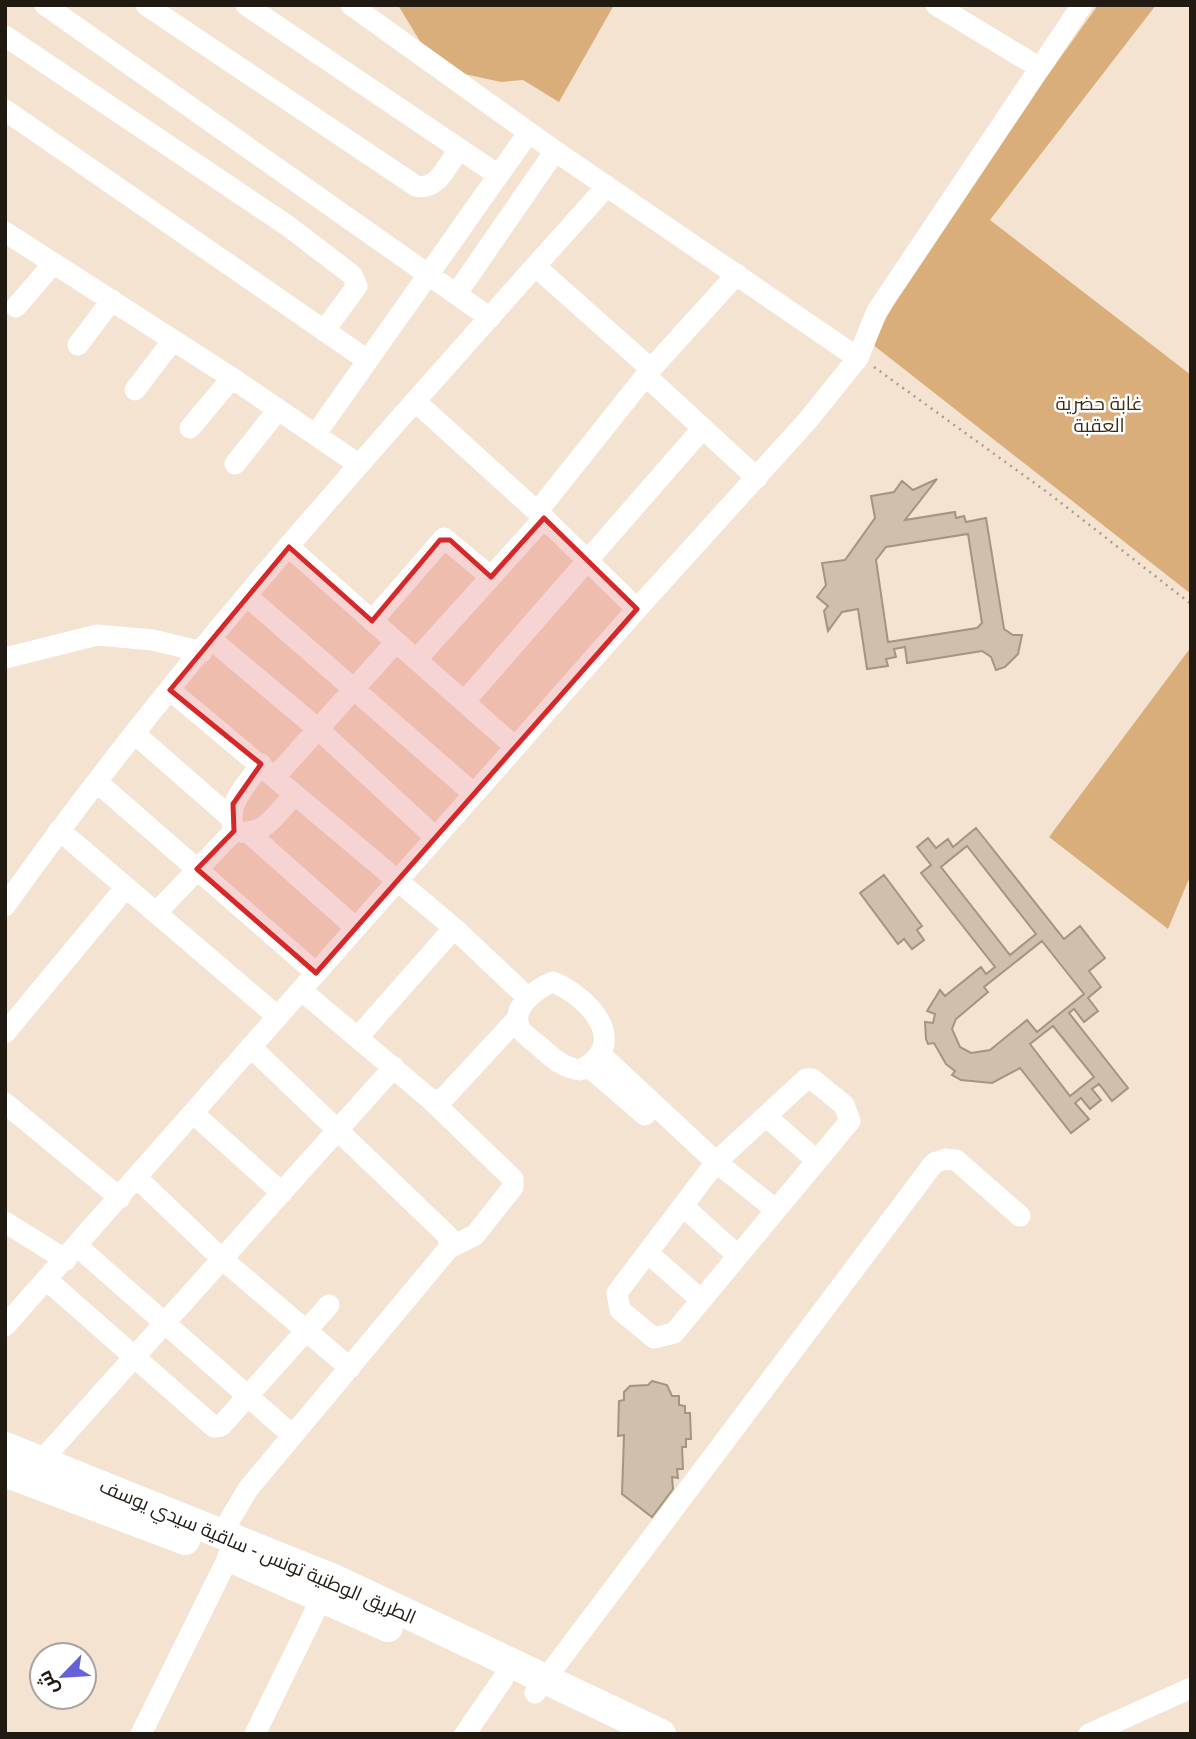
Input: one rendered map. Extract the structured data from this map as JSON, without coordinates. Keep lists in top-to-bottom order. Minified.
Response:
{"streets":{"highway":["الطريق الوطنية تونس - ساقية سيدي يوسف"]},"parks":["غابة حضرية العقبة"],"north":"bottom left"}
